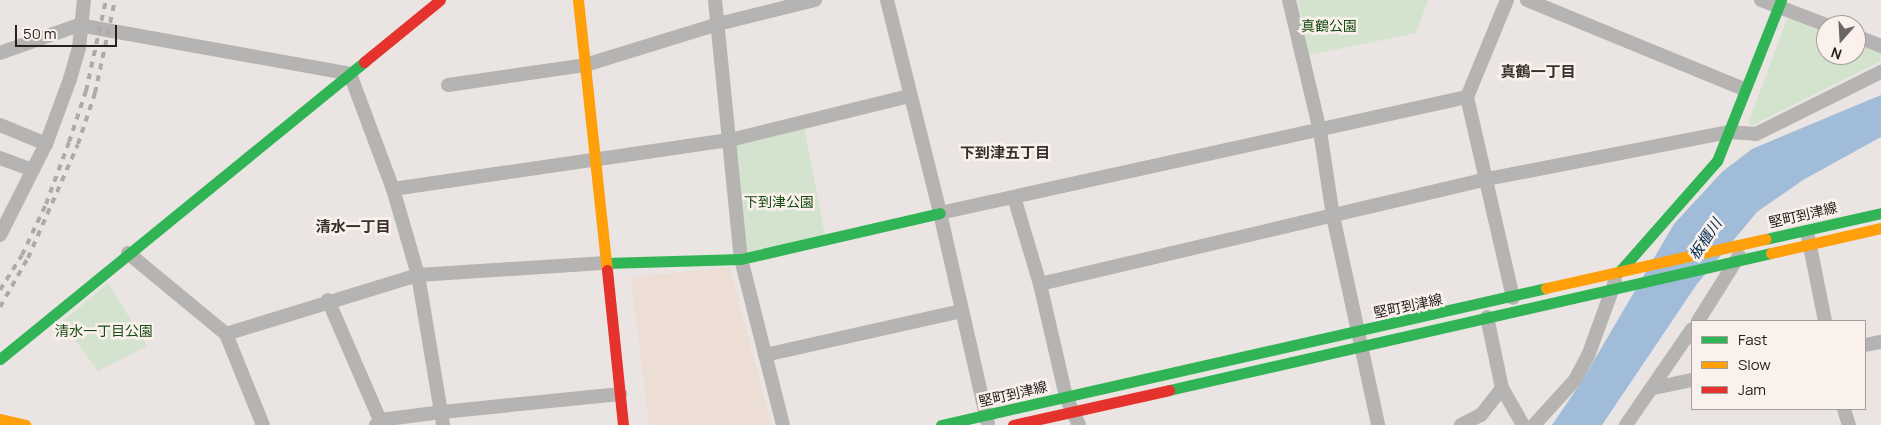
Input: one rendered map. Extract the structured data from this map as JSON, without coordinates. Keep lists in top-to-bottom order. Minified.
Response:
{"streets":{"main road":["堅町到津線"]},"districts":["真鶴一丁目","下到津五丁目","清水一丁目"],"water":["板櫃川"],"parks":["真鶴公園","下到津公園","清水一丁目公園"],"legend":["Fast","Slow","Jam"],"scale_bar":"50 m","north":"bottom"}
